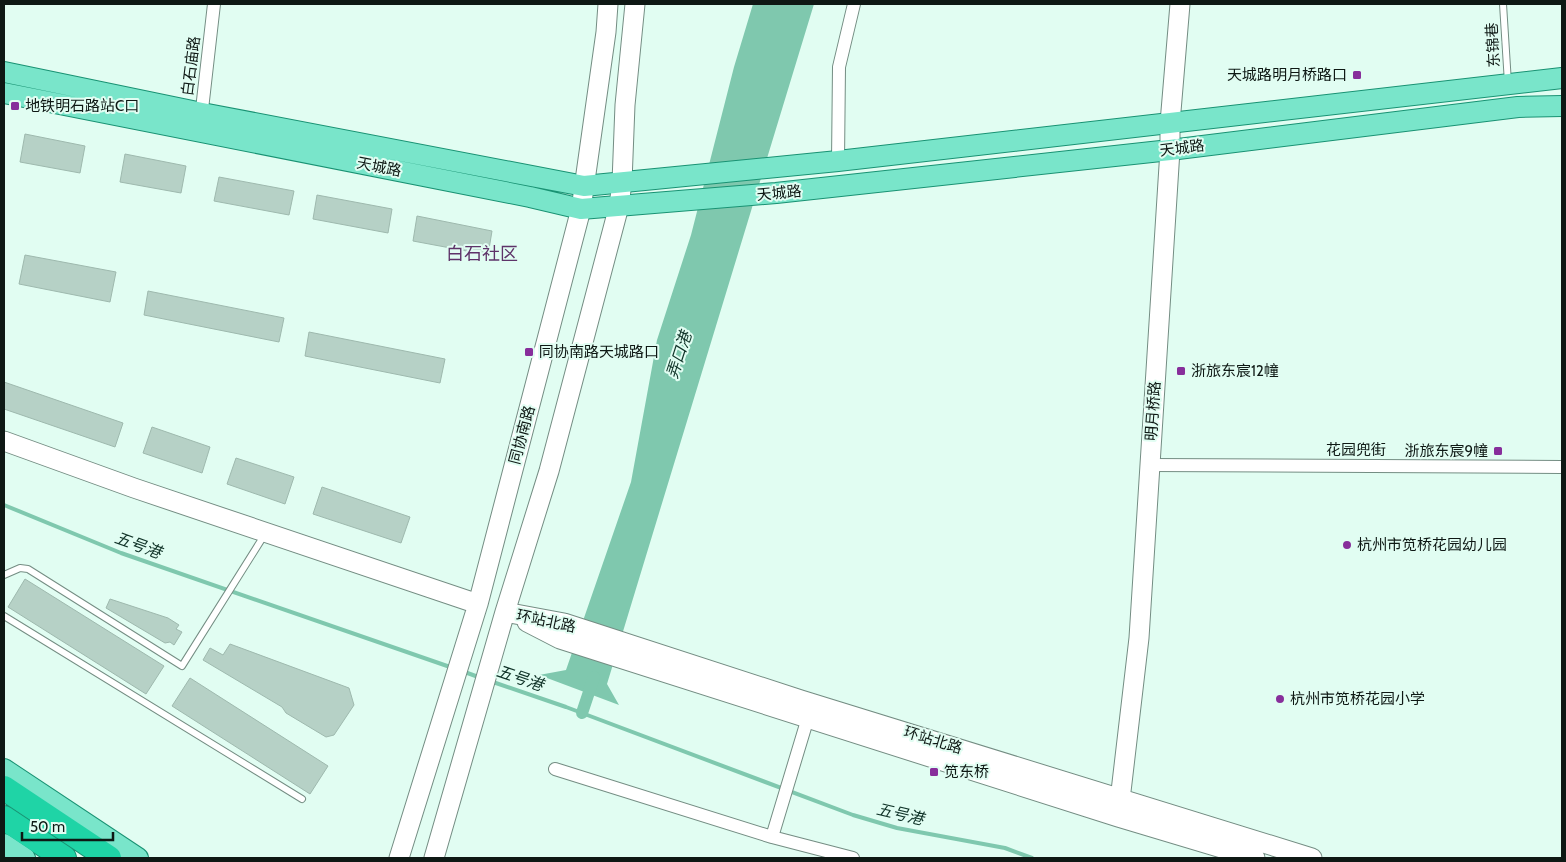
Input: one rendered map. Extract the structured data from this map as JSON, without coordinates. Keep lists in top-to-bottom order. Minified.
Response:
{"streets":{"main road":["天城路","明月桥路","同协南路","环站北路"],"street":["白石庙路","花园兜街"],"lane":["东锦巷"]},"crossings":[["东锦巷","天城路"],["白石庙路","天城路"],["天城路","明月桥路"],["天城路","同协南路"],["明月桥路","花园兜街"],["明月桥路","环站北路"]],"districts":["白石社区"],"water":["弄口港","五号港"],"places":{"transit":["天城路明月桥路口","地铁明石路站C口","同协南路天城路口","浙旅东宸12幢","浙旅东宸9幢","笕东桥"],"other":["杭州市笕桥花园幼儿园","杭州市笕桥花园小学"]},"scale_bar":"50 m"}
